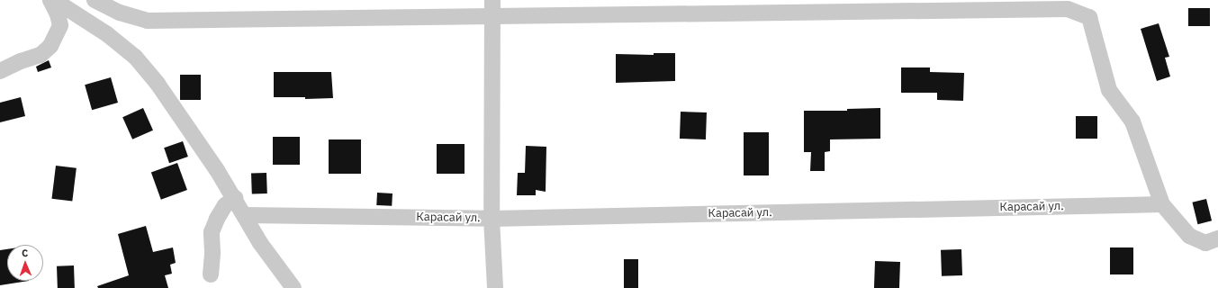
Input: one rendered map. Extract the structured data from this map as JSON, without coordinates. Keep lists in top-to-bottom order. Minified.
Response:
{"streets":{"street":["Карасай ул."]},"north":"top"}
